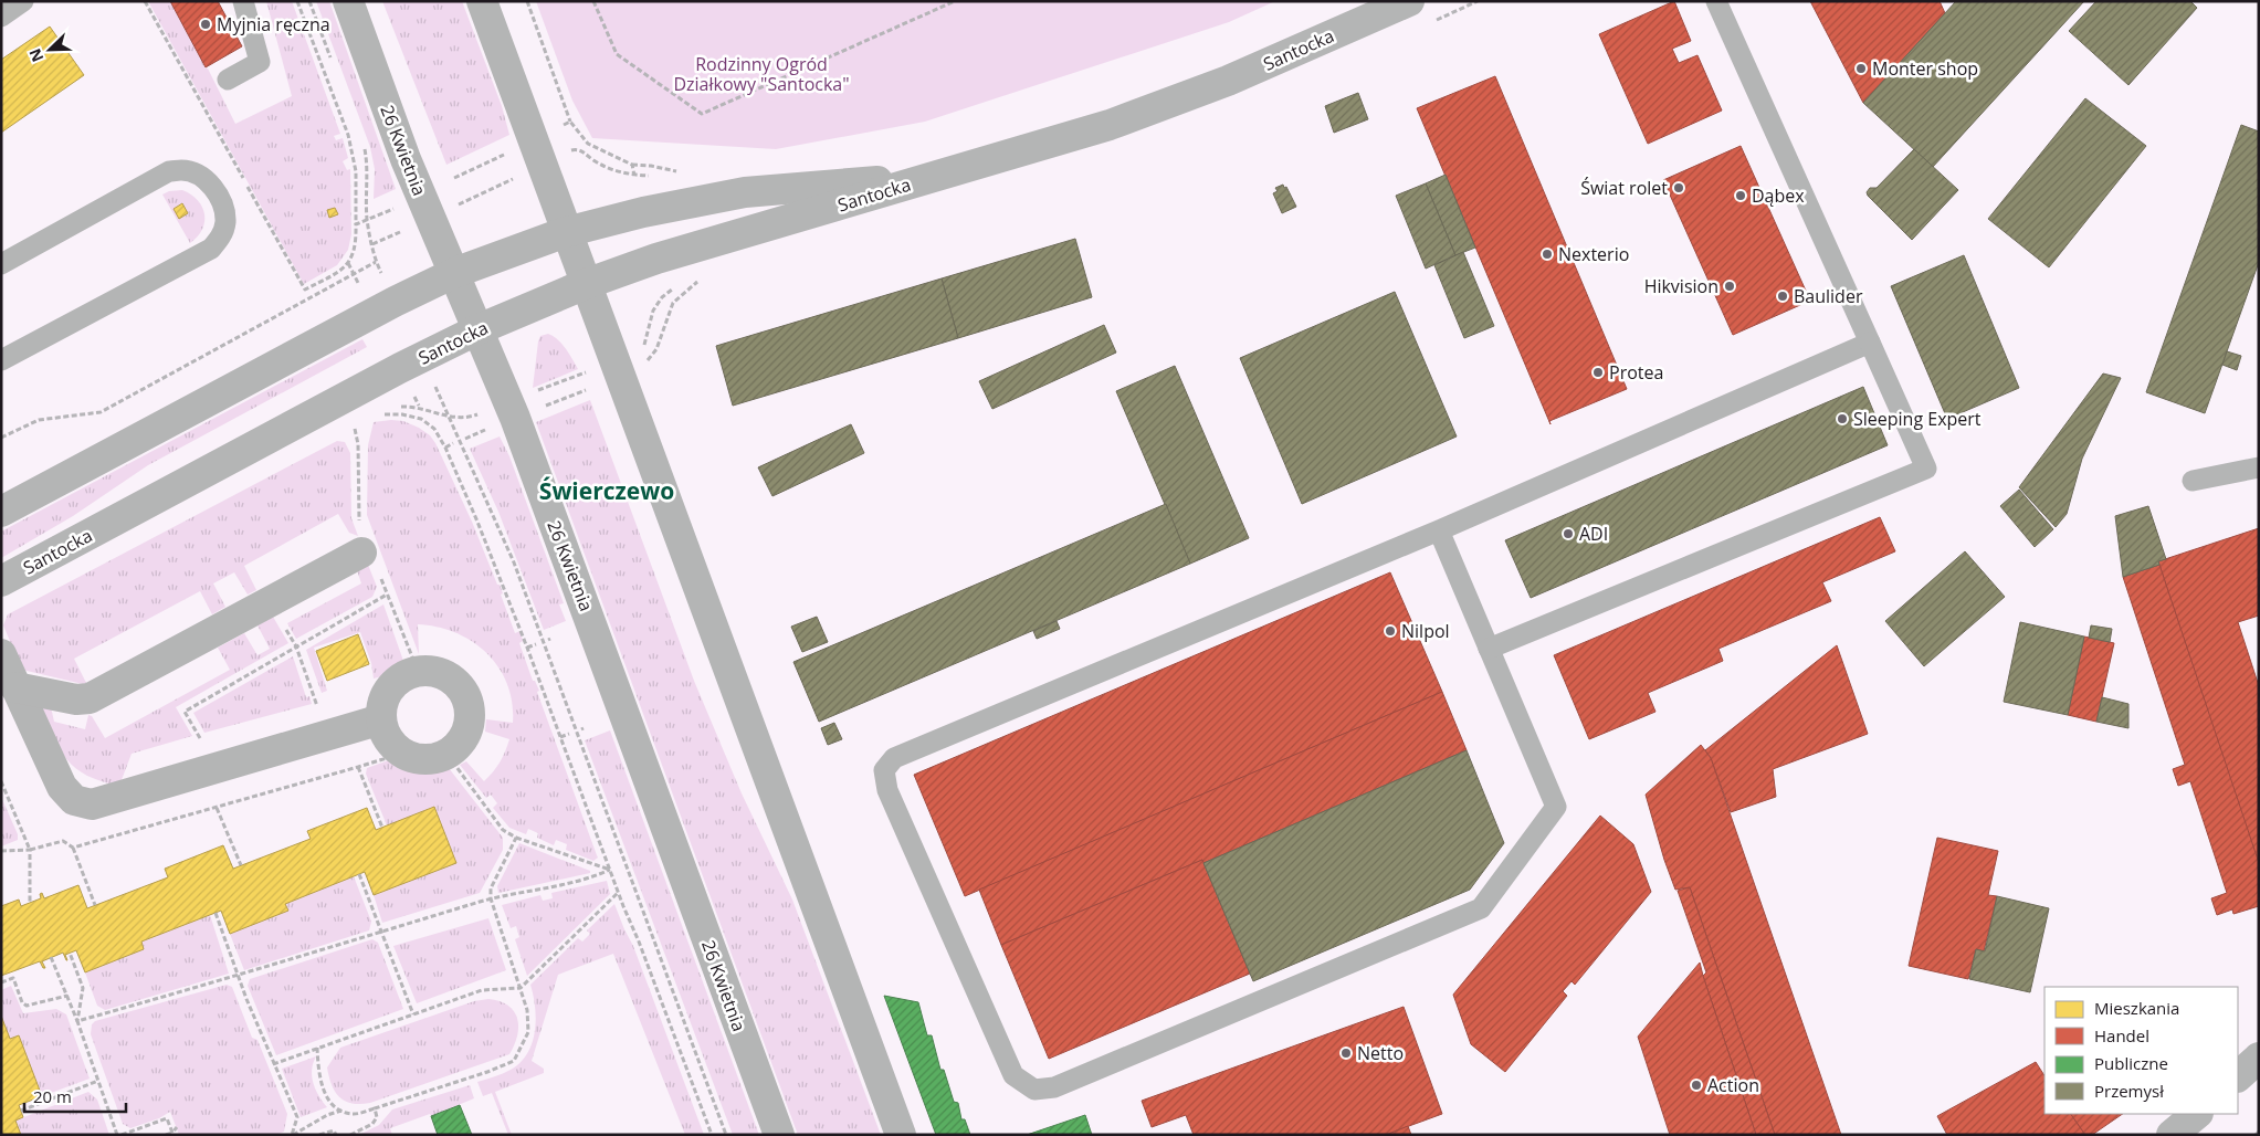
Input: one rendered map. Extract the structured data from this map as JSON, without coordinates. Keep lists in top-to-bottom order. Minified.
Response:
{"streets":{"street":["Santocka","26 Kwietnia"]},"crossings":[["Santocka","26 Kwietnia"]],"districts":["Świerczewo"],"parks":["Rodzinny Ogród Działkowy \"Santocka\""],"places":["Myjnia ręczna","Monter shop","Świat rolet","Dąbex","Nexterio","Hikvision","Baulider","Protea","Sleeping Expert","ADI","Nilpol","Netto","Action"],"legend":["Mieszkania","Handel","Publiczne","Przemysł"],"scale_bar":"20 m","north":"bottom left"}
